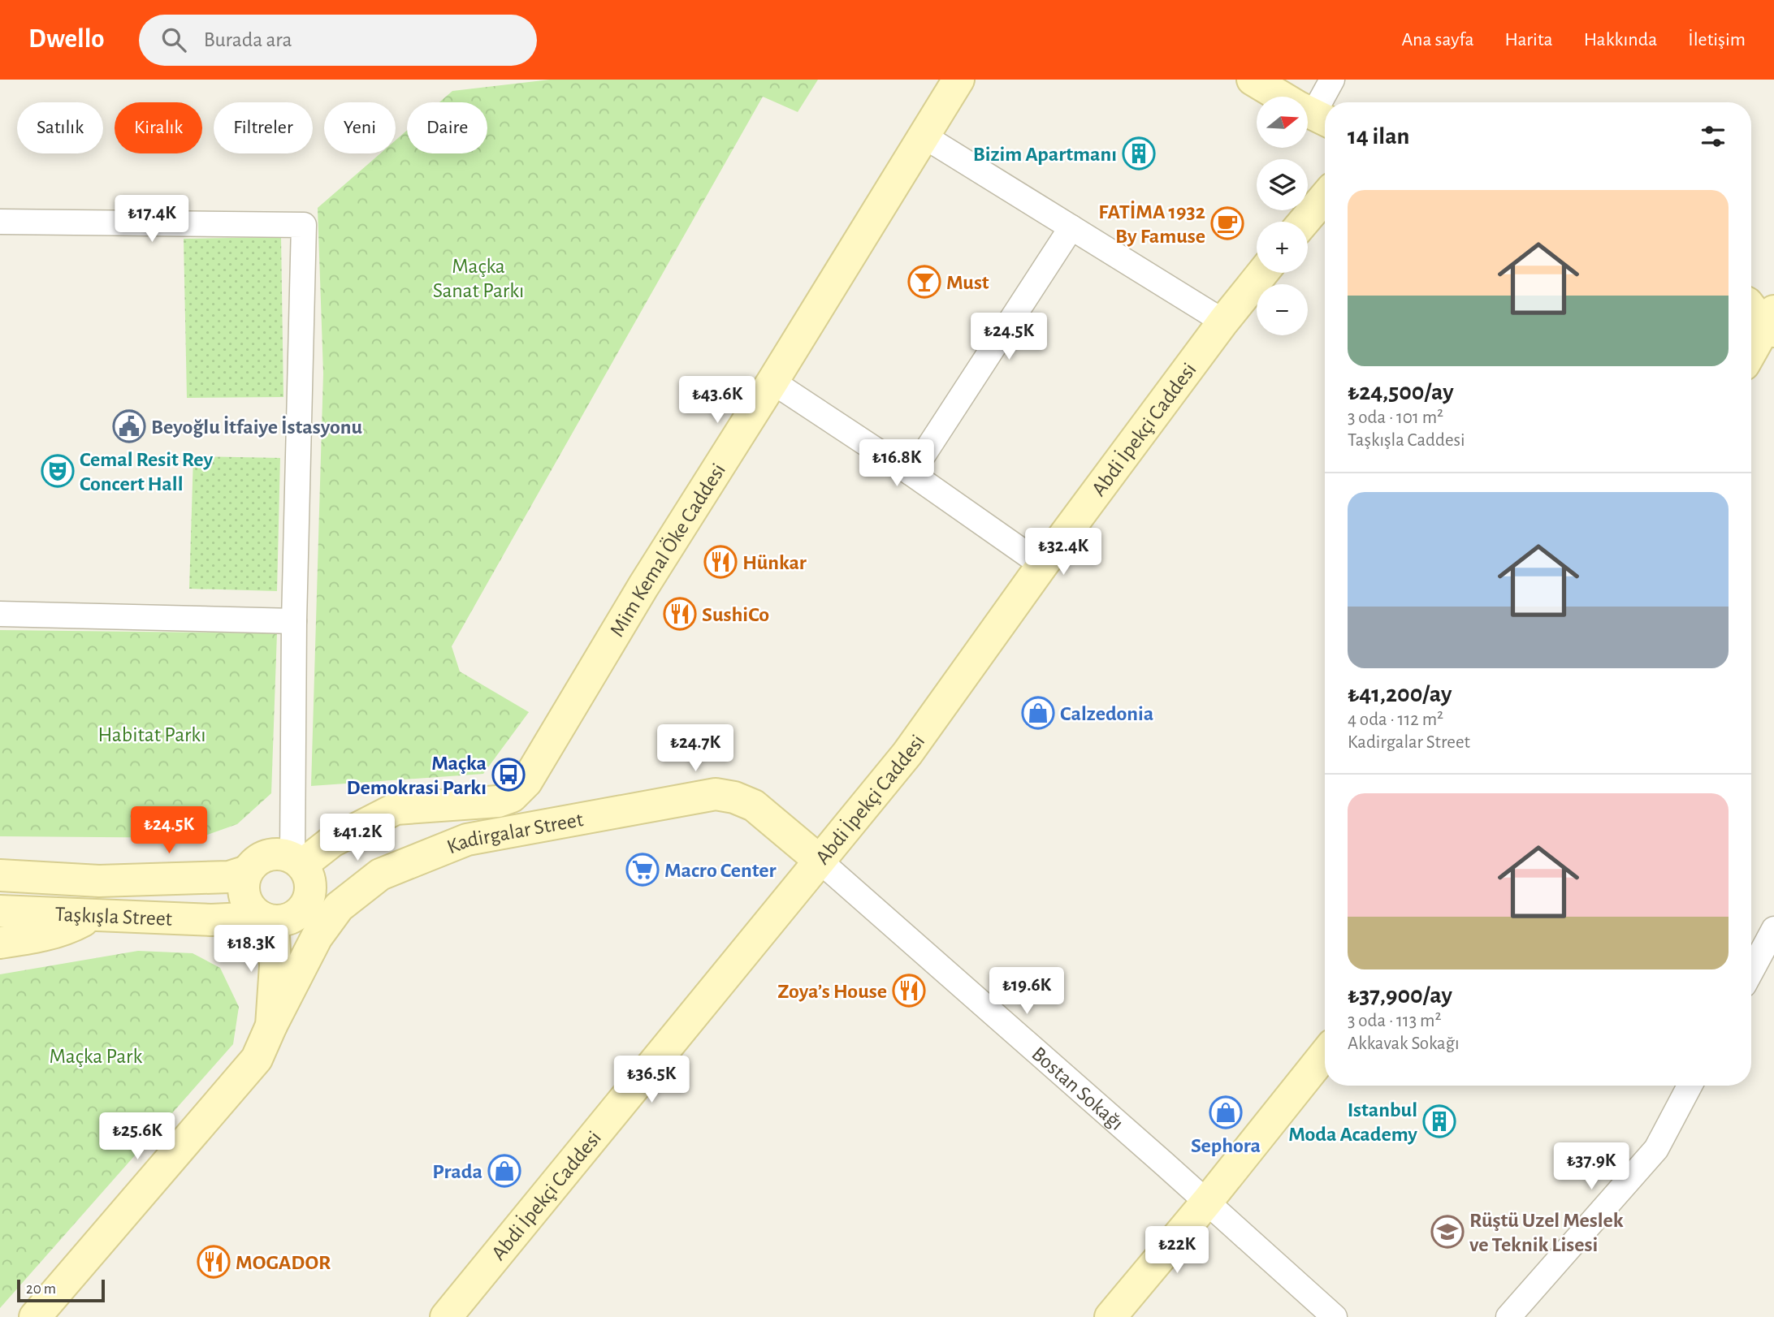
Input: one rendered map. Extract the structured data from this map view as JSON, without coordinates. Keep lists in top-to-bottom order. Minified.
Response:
{"streets":{"street":["Abdi İpekçi Caddesi","Mim Kemal Öke Caddesi","Kadirgalar Street","Taşkışla Street","Bostan Sokağı"]},"crossings":[["Abdi İpekçi Caddesi","Kadirgalar Street"],["Abdi İpekçi Caddesi","Bostan Sokağı"],["Kadirgalar Street","Bostan Sokağı"]],"parks":["Maçka Sanat Parkı","Habitat Parkı","Maçka Park"],"places":{"building":["Bizim Apartmanı","Istanbul Moda Academy"],"cafe":["FATİMA 1932 By Famuse"],"bar":["Must"],"public building":["Beyoğlu İtfaiye İstasyonu"],"theatre":["Cemal Resit Rey Concert Hall"],"restaurant":["Hünkar","SushiCo","Zoya’s House","MOGADOR"],"shop":["Calzedonia","Sephora","Prada"],"bus stop":["Maçka Demokrasi Parkı"],"supermarket":["Macro Center"],"school or university":["Rüştü Uzel Meslek ve Teknik Lisesi"]},"scale_bar":"20 m","north":"right","page":{"header":"Dwello","search":"Burada ara","nav":["Ana sayfa","Harita","Hakkında","İletişim"],"map_buttons":["+","−"],"chip":["Satılık","Kiralık","Filtreler","Yeni","Daire"],"heading":"14 ilan","list":[{"name":"₺24,500/ay","note":"3 oda · 101 m² · Taşkışla Caddesi"},{"name":"₺41,200/ay","note":"4 oda · 112 m² · Kadirgalar Street"},{"name":"₺37,900/ay","note":"3 oda · 113 m² · Akkavak Sokağı"}],"price":["₺17.4K","₺24.5K","₺43.6K","₺16.8K","₺32.4K","₺24.7K","₺24.5K","₺41.2K","₺18.3K","₺19.6K","₺36.5K","₺25.6K","₺37.9K","₺22K"],"scale":"20 m"}}
